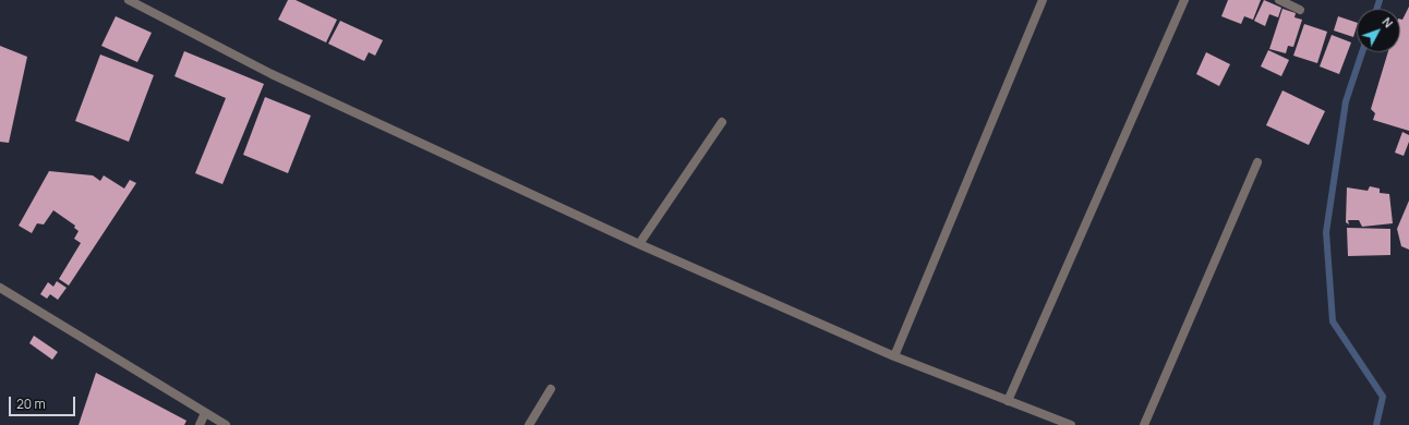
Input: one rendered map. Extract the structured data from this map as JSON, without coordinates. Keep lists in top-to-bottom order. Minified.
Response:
{"scale_bar":"20 m","north":"top right"}
